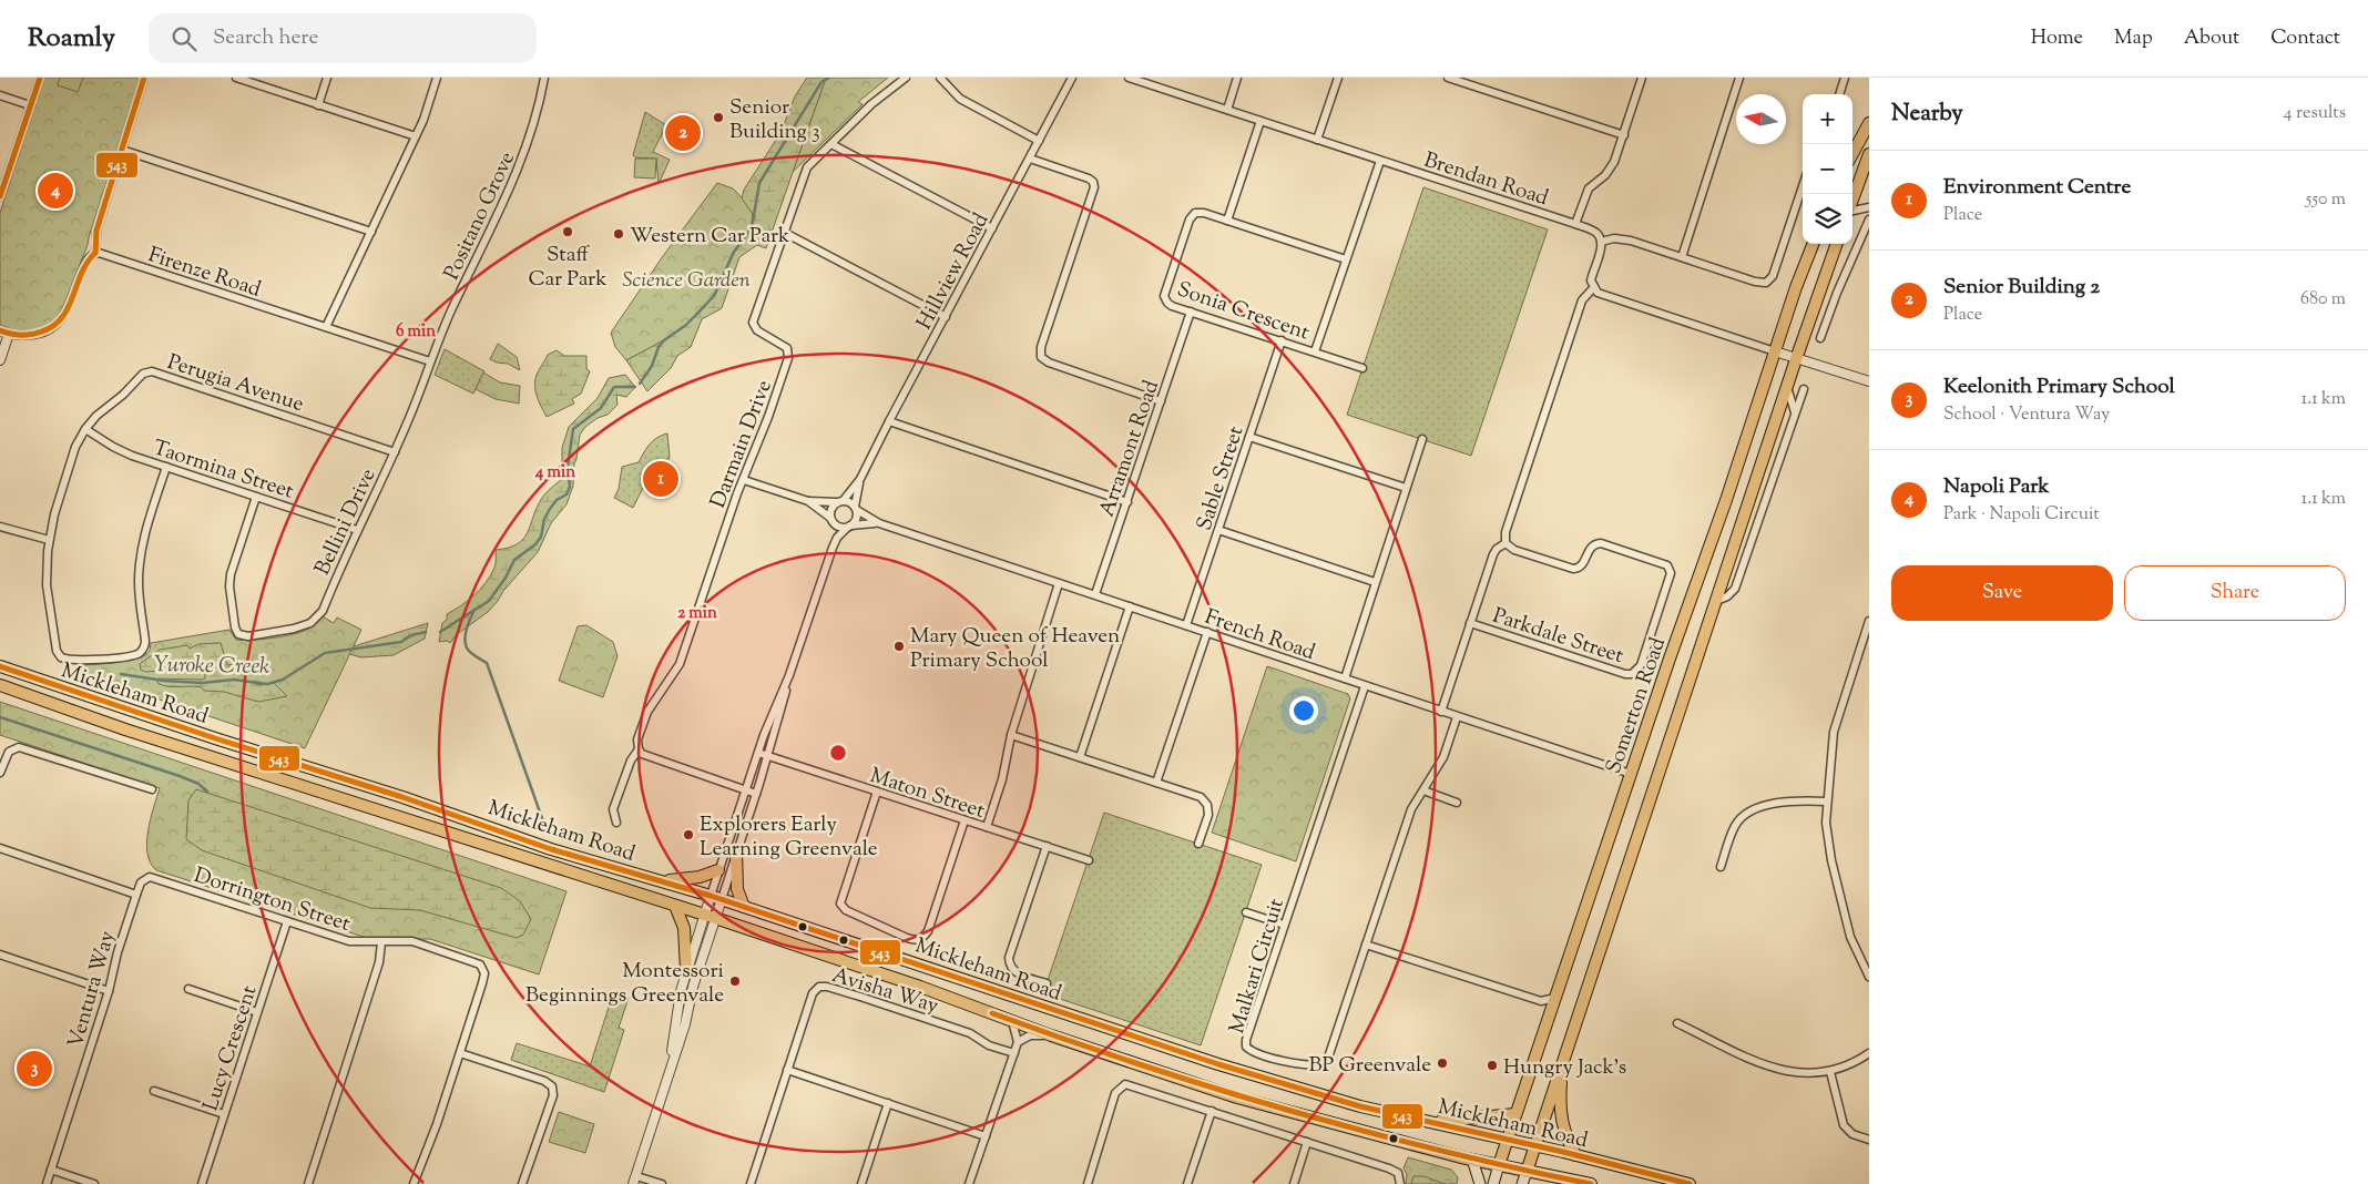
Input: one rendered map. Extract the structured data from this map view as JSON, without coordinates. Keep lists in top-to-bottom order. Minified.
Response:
{"streets":{"main road":["Mickleham Road","Somerton Road"],"street":["Brendan Road","Positano Grove","Firenze Road","Hillview Road","Sonia Crescent","Perugia Avenue","Darmain Drive","Arramont Road","Taormina Street","Sable Street","Bellini Drive","French Road","Parkdale Street","Maton Street","Dorrington Street","Malkari Circuit","Ventura Way","Avisha Way","Lucy Crescent"]},"crossings":[["Positano Grove","Firenze Road"],["Positano Grove","Bellini Drive"],["Firenze Road","Bellini Drive"],["Hillview Road","French Road"],["Sonia Crescent","Arramont Road"],["Sonia Crescent","Sable Street"],["Perugia Avenue","Taormina Street"],["Perugia Avenue","Bellini Drive"],["Arramont Road","French Road"],["Taormina Street","Bellini Drive"],["Sable Street","French Road"],["French Road","Somerton Road"],["French Road","Malkari Circuit"],["Mickleham Road","Somerton Road"],["Dorrington Street","Ventura Way"],["Dorrington Street","Lucy Crescent"]],"water":["Yuroke Creek"],"parks":["Science Garden"],"places":["Senior Building 3","Staff Car Park","Western Car Park","Mary Queen of Heaven Primary School","Explorers Early Learning Greenvale","Montessori Beginnings Greenvale","BP Greenvale","Hungry Jack's"],"lines":["transit line 543"],"north":"left","page":{"header":"Roamly","search":"Search here","nav":["Home","Map","About","Contact"],"heading":["Nearby","4 results"],"map_buttons":["+","−"],"pins":["2","4","1","3"],"list":[{"mark":"1","name":"Environment Centre","note":"Place","value":"550 m"},{"mark":"2","name":"Senior Building 2","note":"Place","value":"680 m"},{"mark":"3","name":"Keelonith Primary School","note":"School · Ventura Way","value":"1.1 km"},{"mark":"4","name":"Napoli Park","note":"Park · Napoli Circuit","value":"1.1 km"}],"buttons":["Save","Share"]},"rings":["6 min","4 min","2 min"]}
